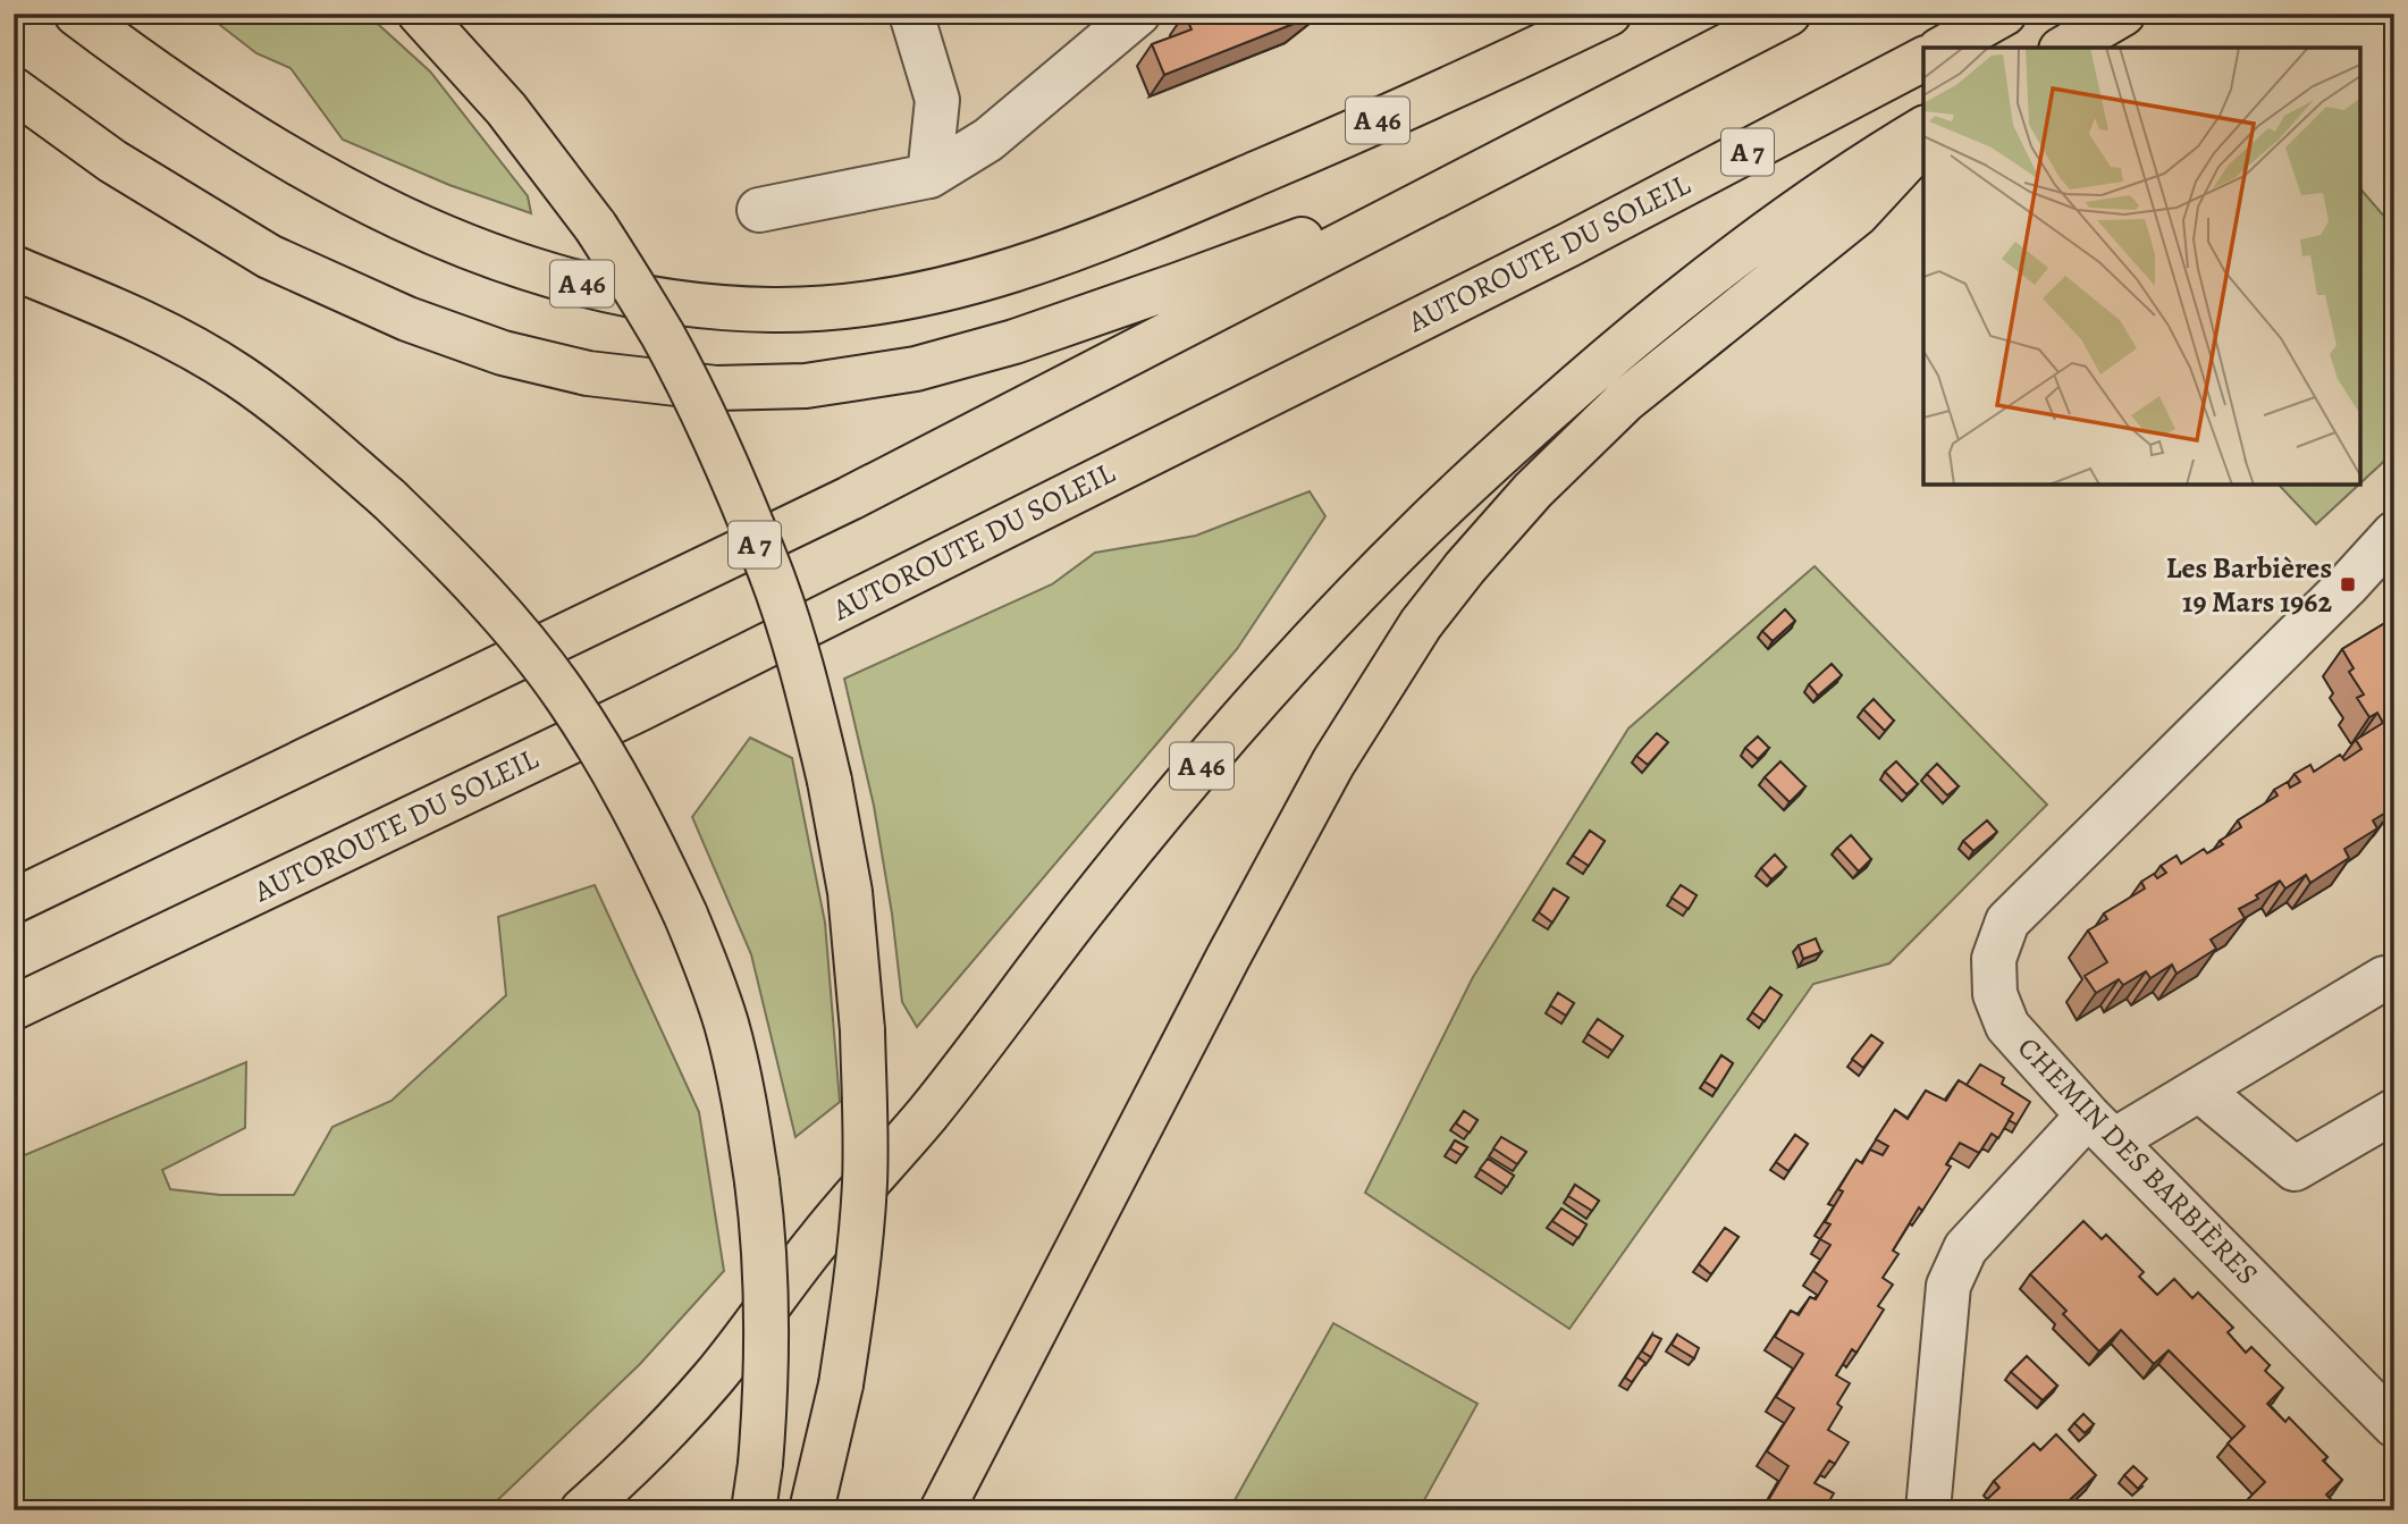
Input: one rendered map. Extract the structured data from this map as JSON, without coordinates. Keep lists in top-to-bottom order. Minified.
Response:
{"streets":{"highway":["A 46","A 7","AUTOROUTE DU SOLEIL"],"street":["CHEMIN DES BARBIÈRES"]},"places":{"transit":["Les Barbières 19 Mars 1962"]}}
